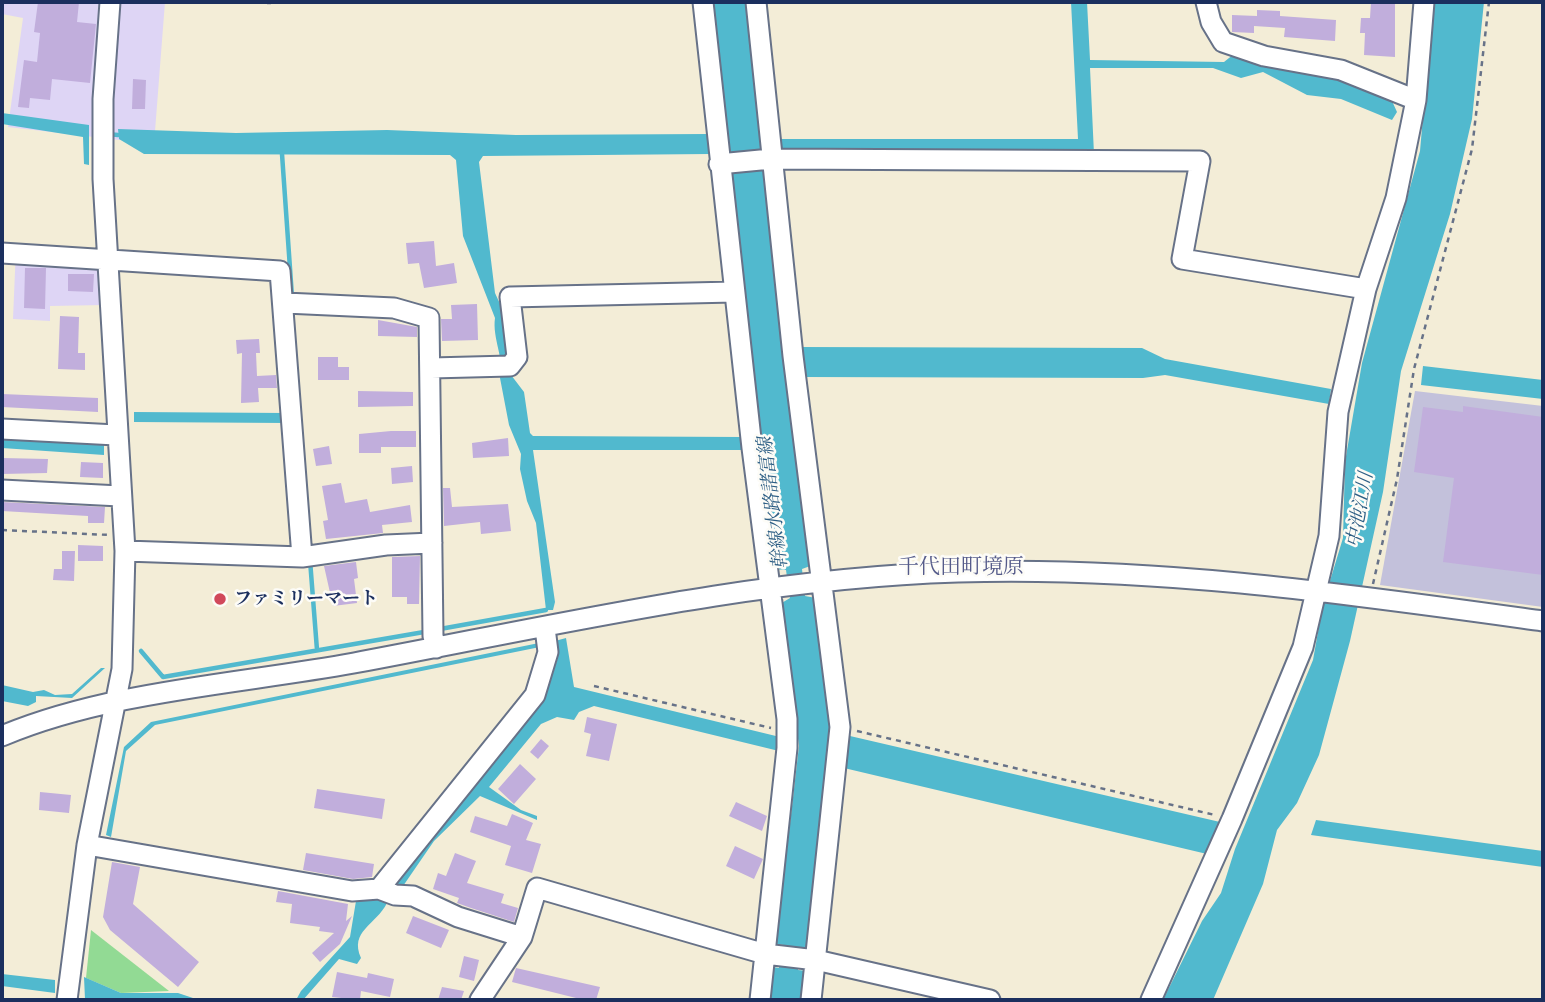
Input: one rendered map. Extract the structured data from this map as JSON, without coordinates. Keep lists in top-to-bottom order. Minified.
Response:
{"districts":["千代田町境原"],"water":["幹線水路諸富線","中池江川"],"places":["ファミリーマート"]}
